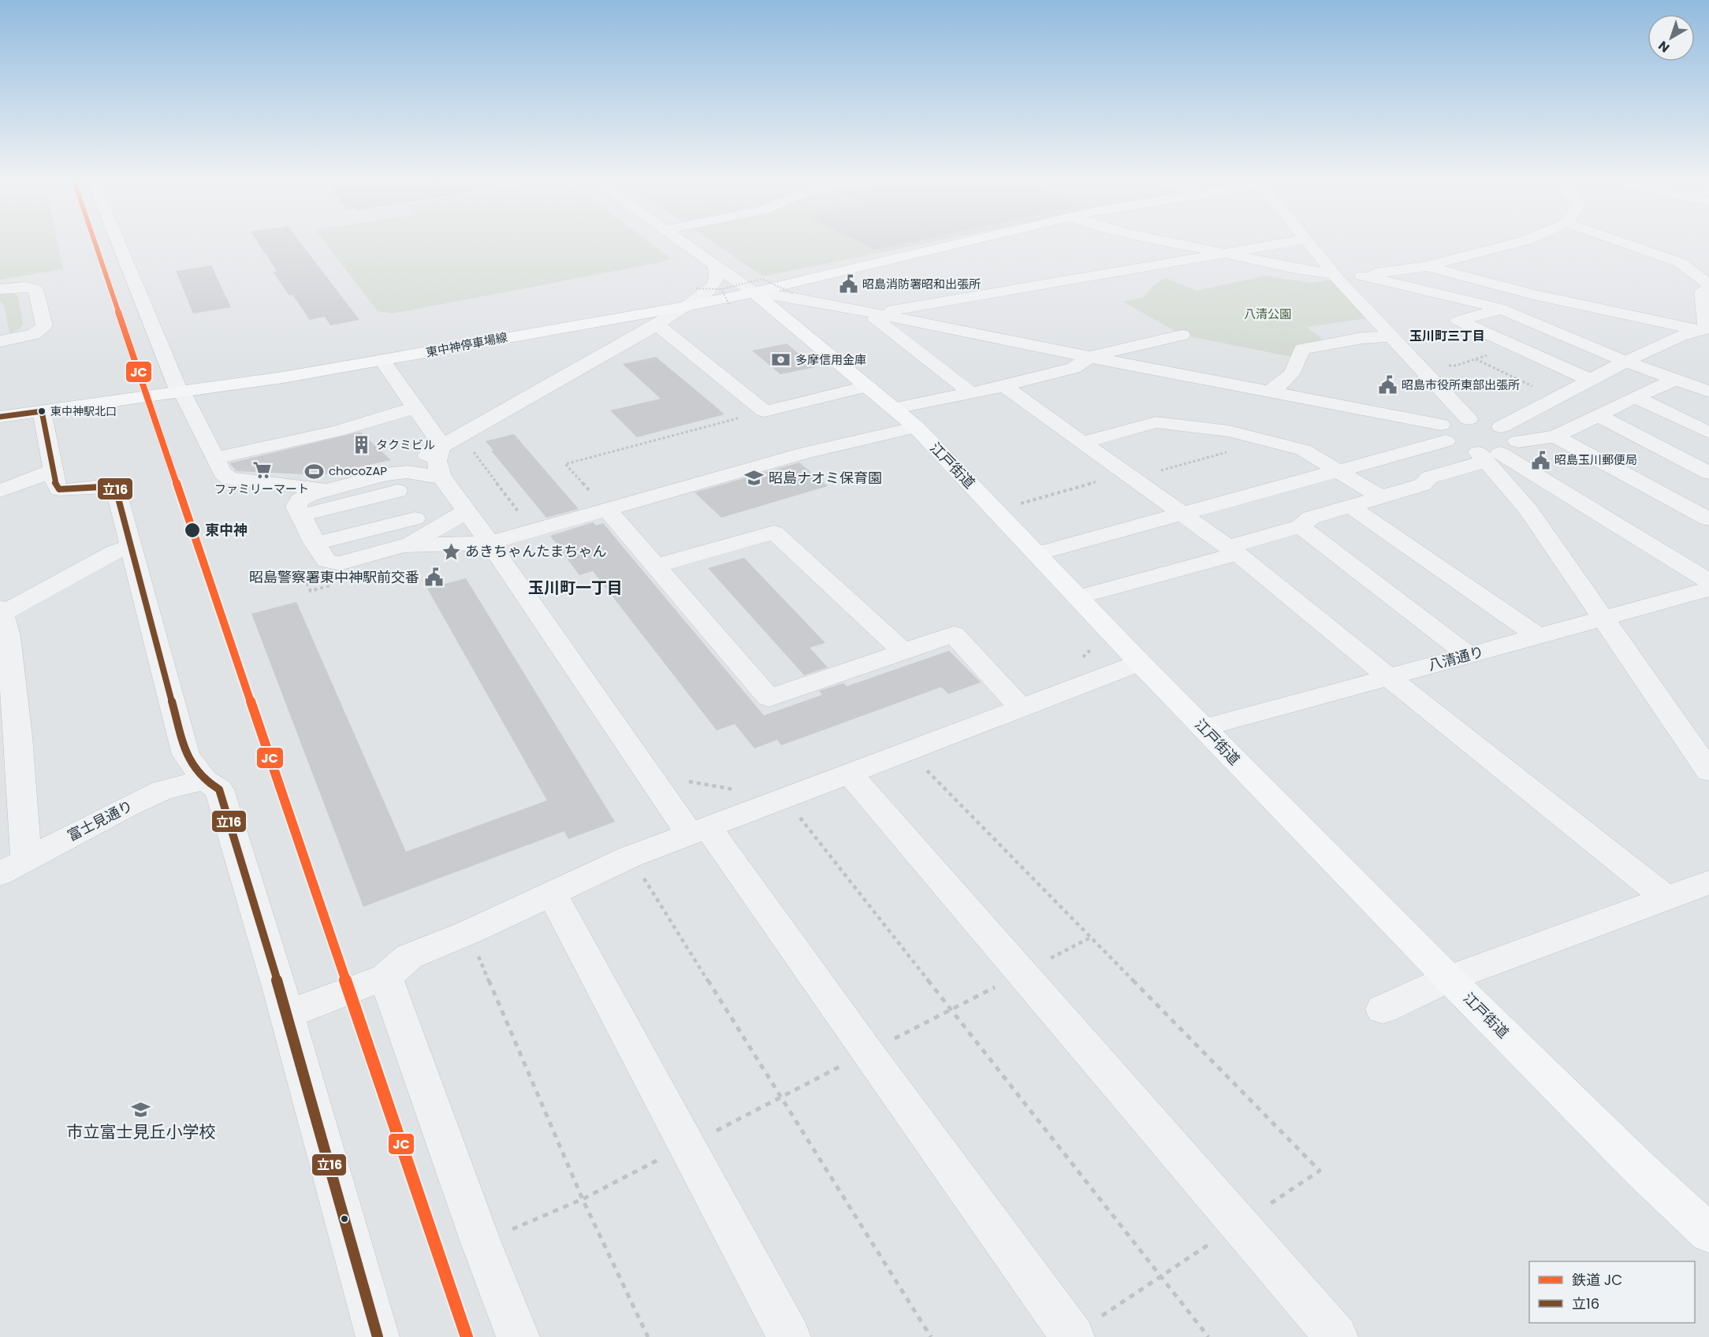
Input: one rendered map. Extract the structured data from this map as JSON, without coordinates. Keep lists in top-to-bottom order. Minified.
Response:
{"streets":{"main road":["東中神停車場線","江戸街道"],"street":["八清通り","富士見通り"]},"crossings":[["東中神停車場線","江戸街道"],["江戸街道","八清通り"]],"districts":["玉川町三丁目","玉川町一丁目"],"parks":["八清公園"],"places":{"public building":["昭島消防署昭和出張所","昭島市役所東部出張所","昭島玉川郵便局","昭島警察署東中神駅前交番"],"bank":["多摩信用金庫"],"other":["東中神駅北口","東中神"],"building":["タクミビル"],"supermarket":["ファミリーマート"],"sports":["chocoZAP"],"school or university":["昭島ナオミ保育園","市立富士見丘小学校"],"place":["あきちゃんたまちゃん"]},"lines":["rail line JC","transit line 立16"],"legend":["鉄道 JC","立16"],"north":"bottom left"}
